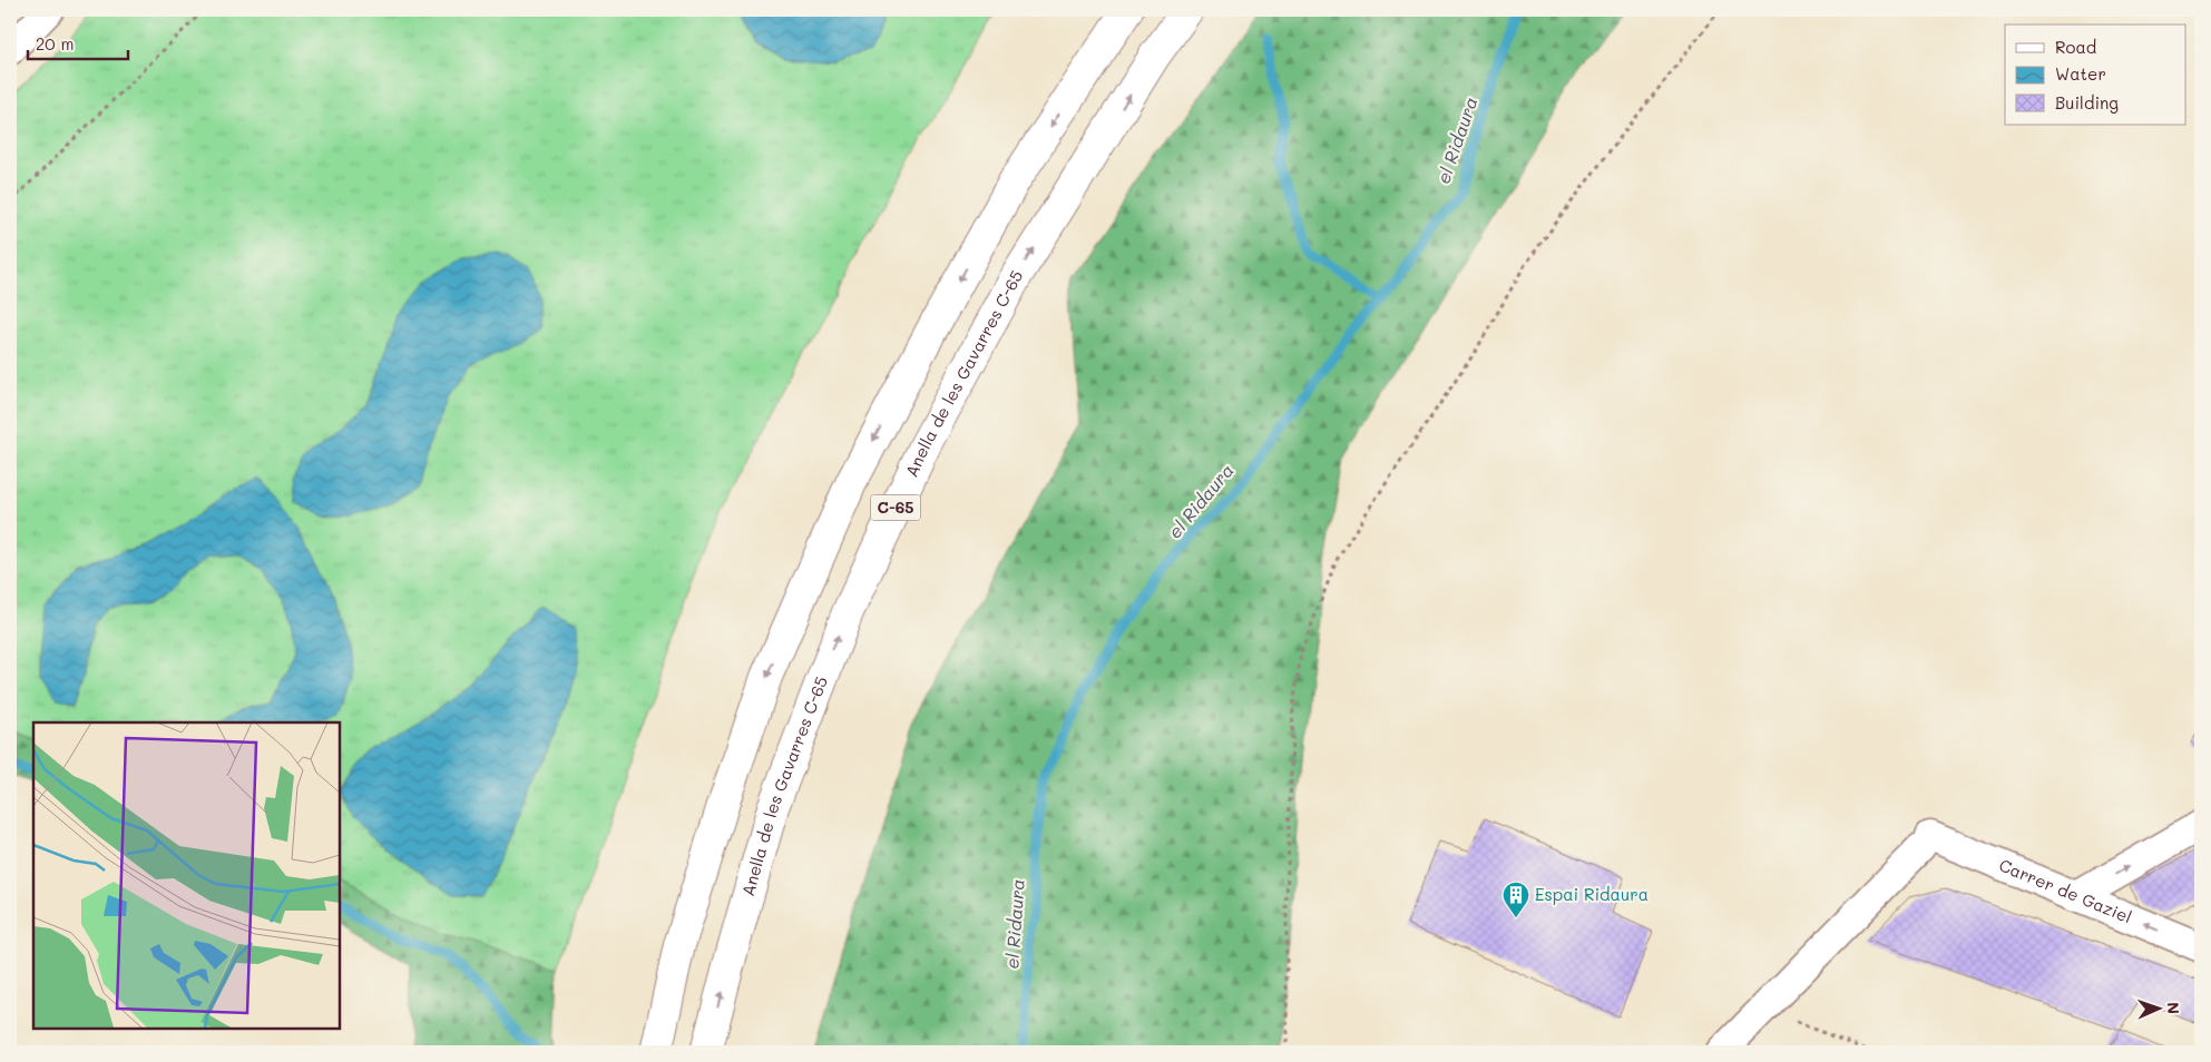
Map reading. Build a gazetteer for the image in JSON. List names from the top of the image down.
{
  "streets": {
    "highway": ["Anella de les Gavarres C-65", "C-65"],
    "street": ["Carrer de Gaziel"]
  },
  "water": ["el Ridaura"],
  "places": {
    "building": ["Espai Ridaura"]
  },
  "legend": ["Road", "Water", "Building"],
  "scale_bar": "20 m",
  "north": "right"
}
